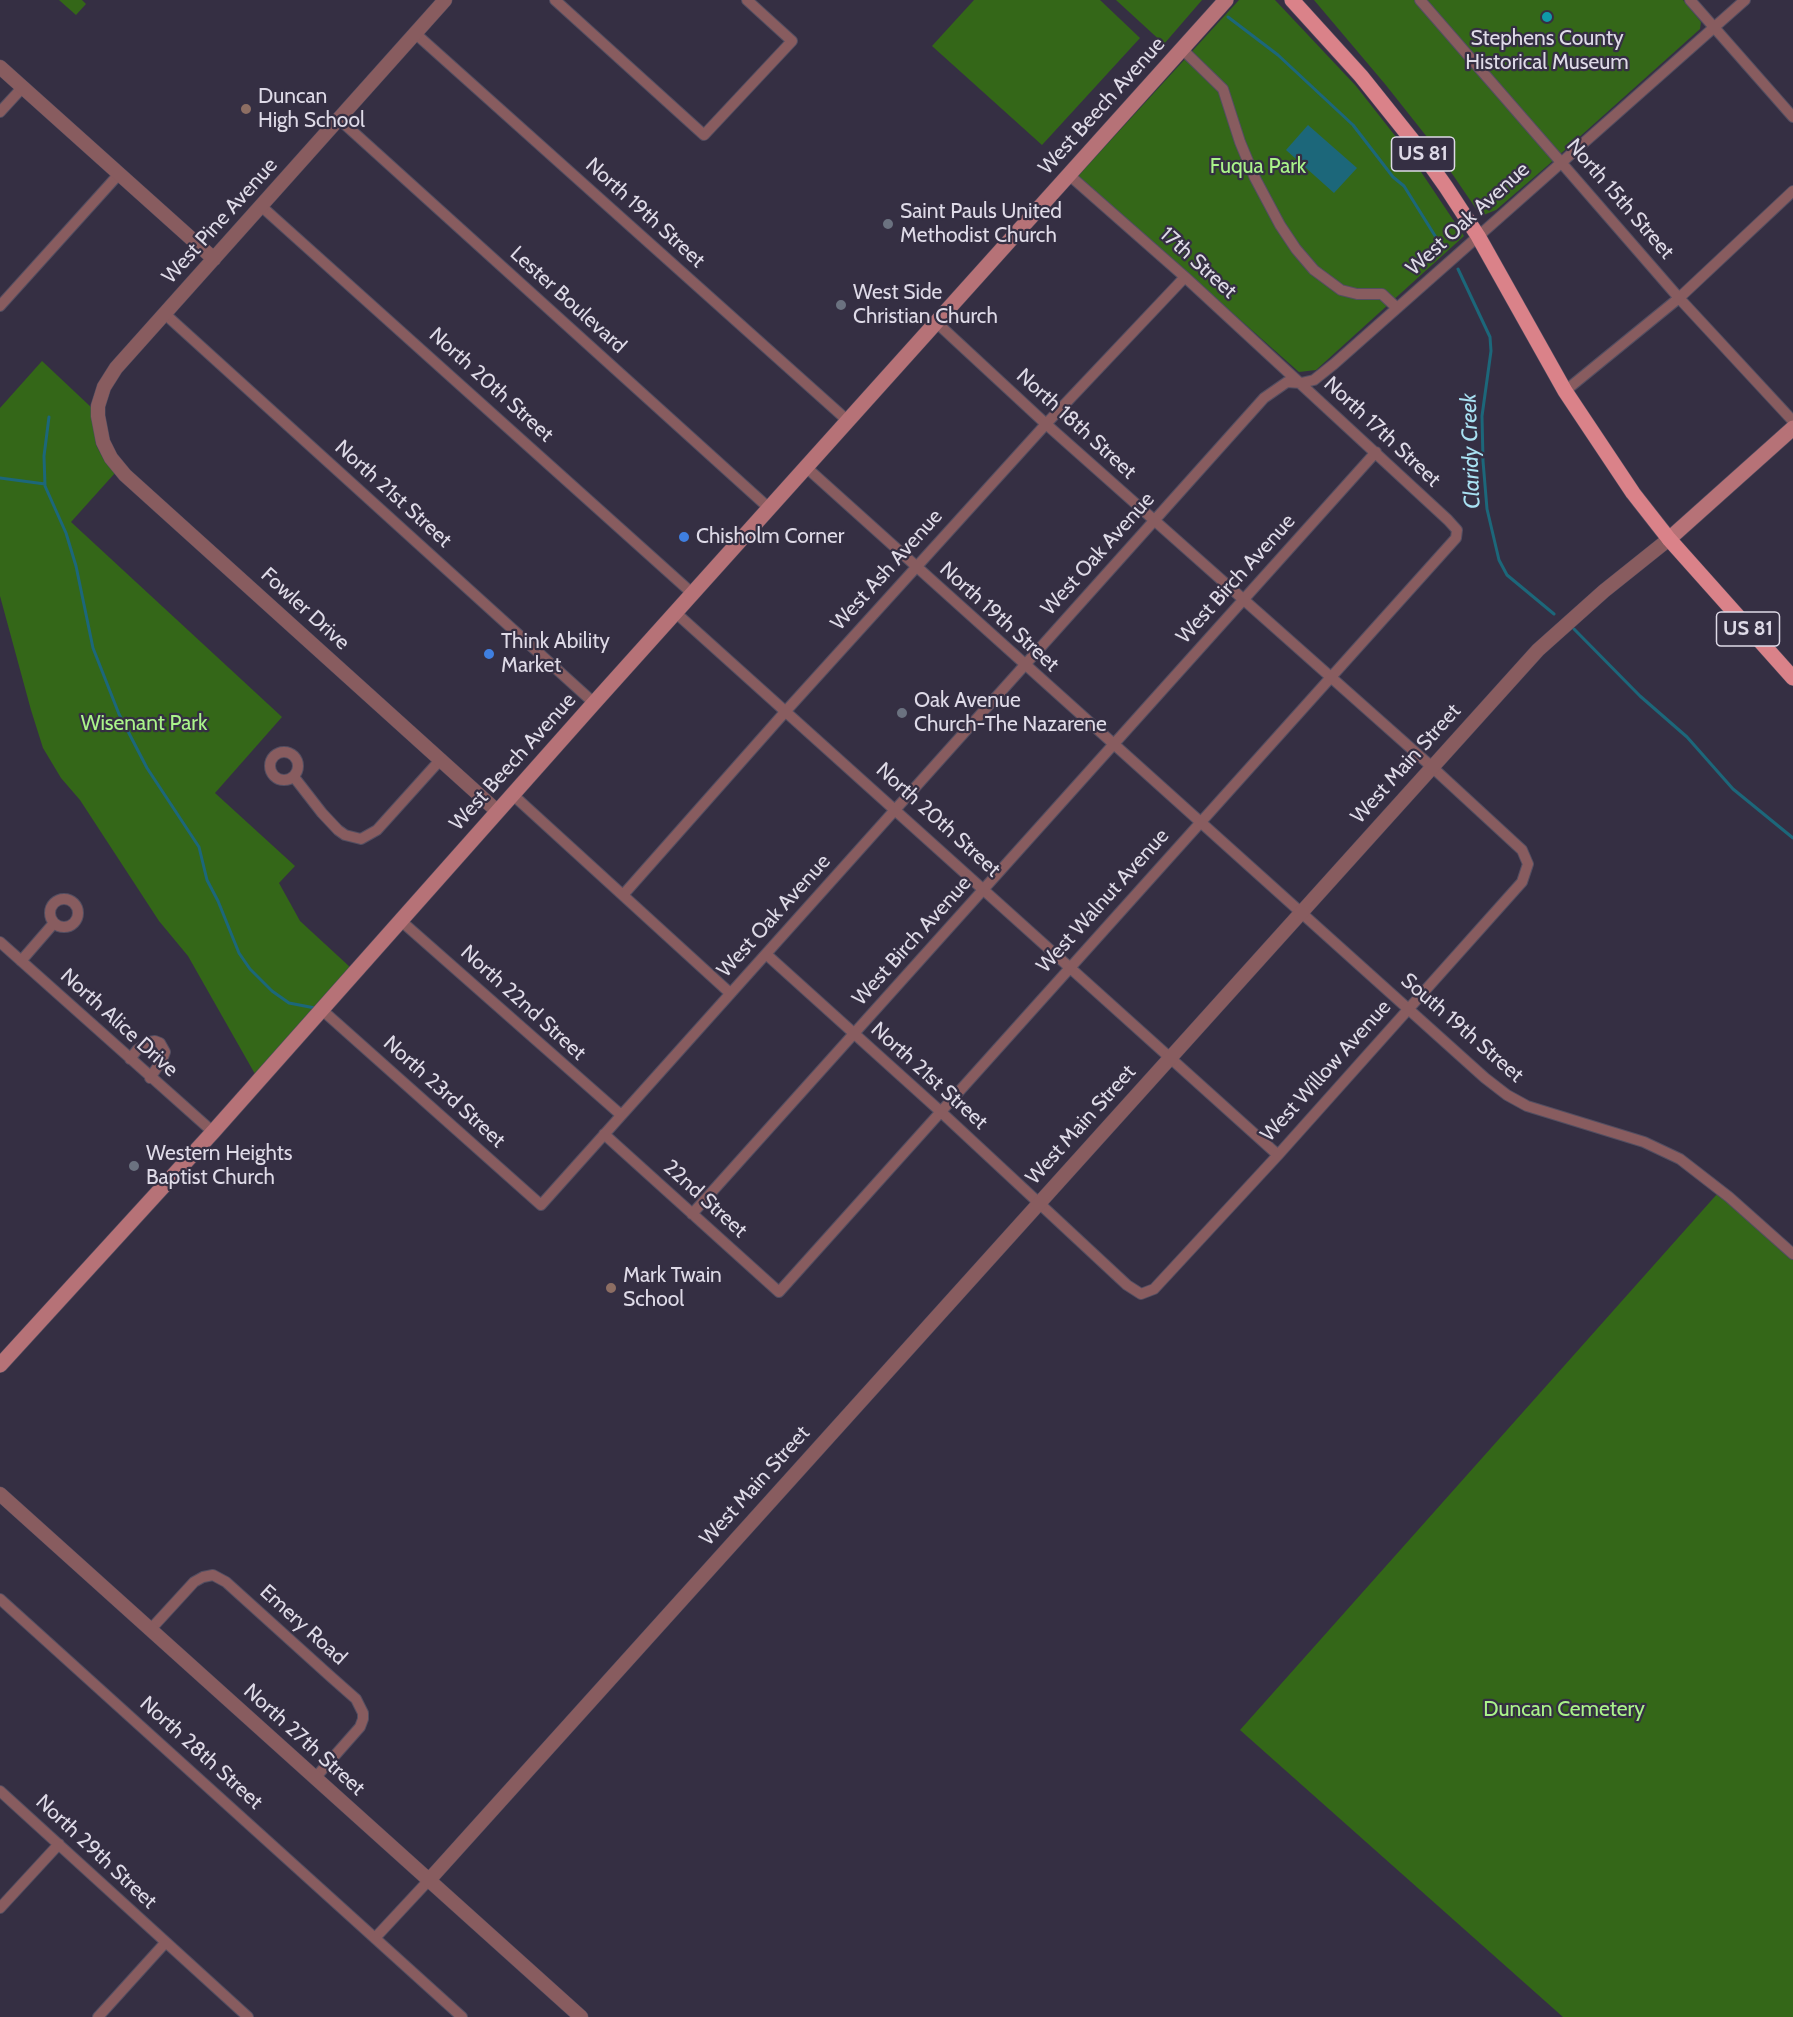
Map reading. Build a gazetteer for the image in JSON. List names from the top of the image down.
{
  "streets": {
    "main road": ["West Beech Avenue", "US 81", "West Main Street"],
    "street": [
      "North 15th Street",
      "North 19th Street",
      "West Oak Avenue",
      "West Pine Avenue",
      "17th Street",
      "Lester Boulevard",
      "North 20th Street",
      "North 18th Street",
      "North 17th Street",
      "North 21st Street",
      "West Ash Avenue",
      "West Birch Avenue",
      "Fowler Drive",
      "West Walnut Avenue",
      "North 22nd Street",
      "North Alice Drive",
      "South 19th Street",
      "West Willow Avenue",
      "North 23rd Street",
      "22nd Street",
      "Emery Road",
      "North 27th Street",
      "North 28th Street",
      "North 29th Street"
    ]
  },
  "crossings": [
    ["West Beech Avenue", "North 19th Street"],
    ["West Beech Avenue", "17th Street"],
    ["West Beech Avenue", "Lester Boulevard"],
    ["West Beech Avenue", "North 20th Street"],
    ["West Beech Avenue", "North 18th Street"],
    ["West Beech Avenue", "North 21st Street"],
    ["West Beech Avenue", "Fowler Drive"],
    ["West Beech Avenue", "North 22nd Street"],
    ["West Beech Avenue", "North Alice Drive"],
    ["West Beech Avenue", "North 23rd Street"],
    ["US 81", "West Oak Avenue"],
    ["US 81", "West Main Street"],
    ["North 15th Street", "West Oak Avenue"],
    ["North 19th Street", "West Oak Avenue"],
    ["North 19th Street", "West Pine Avenue"],
    ["North 19th Street", "West Ash Avenue"],
    ["North 19th Street", "West Birch Avenue"],
    ["North 19th Street", "West Main Street"],
    ["North 19th Street", "West Walnut Avenue"],
    ["North 19th Street", "South 19th Street"],
    ["West Oak Avenue", "17th Street"],
    ["West Oak Avenue", "North 20th Street"],
    ["West Oak Avenue", "North 18th Street"],
    ["West Oak Avenue", "North 17th Street"],
    ["West Oak Avenue", "North 21st Street"],
    ["West Oak Avenue", "North 22nd Street"],
    ["West Oak Avenue", "North 23rd Street"],
    ["West Oak Avenue", "22nd Street"],
    ["West Pine Avenue", "Lester Boulevard"],
    ["West Pine Avenue", "North 20th Street"],
    ["West Pine Avenue", "North 21st Street"],
    ["West Pine Avenue", "Fowler Drive"],
    ["17th Street", "North 17th Street"],
    ["17th Street", "West Ash Avenue"],
    ["North 20th Street", "West Ash Avenue"],
    ["North 20th Street", "West Birch Avenue"],
    ["North 20th Street", "West Main Street"],
    ["North 20th Street", "West Walnut Avenue"],
    ["North 20th Street", "West Willow Avenue"],
    ["North 18th Street", "West Ash Avenue"],
    ["North 18th Street", "West Birch Avenue"],
    ["North 18th Street", "West Main Street"],
    ["North 18th Street", "West Walnut Avenue"],
    ["North 18th Street", "West Willow Avenue"],
    ["North 17th Street", "West Birch Avenue"],
    ["North 17th Street", "West Walnut Avenue"],
    ["North 21st Street", "West Birch Avenue"],
    ["North 21st Street", "West Main Street"],
    ["North 21st Street", "West Walnut Avenue"],
    ["North 21st Street", "West Willow Avenue"],
    ["West Birch Avenue", "22nd Street"],
    ["West Main Street", "South 19th Street"],
    ["West Main Street", "North 27th Street"],
    ["West Walnut Avenue", "22nd Street"],
    ["South 19th Street", "West Willow Avenue"],
    ["Emery Road", "North 27th Street"]
  ],
  "water": ["Claridy Creek"],
  "parks": ["Fuqua Park", "Wisenant Park", "Duncan Cemetery"],
  "places": [
    "Stephens County Historical Museum",
    "Duncan High School",
    "Saint Pauls United Methodist Church",
    "West Side Christian Church",
    "Chisholm Corner",
    "Think Ability Market",
    "Oak Avenue Church-The Nazarene",
    "Western Heights Baptist Church",
    "Mark Twain School"
  ]
}
